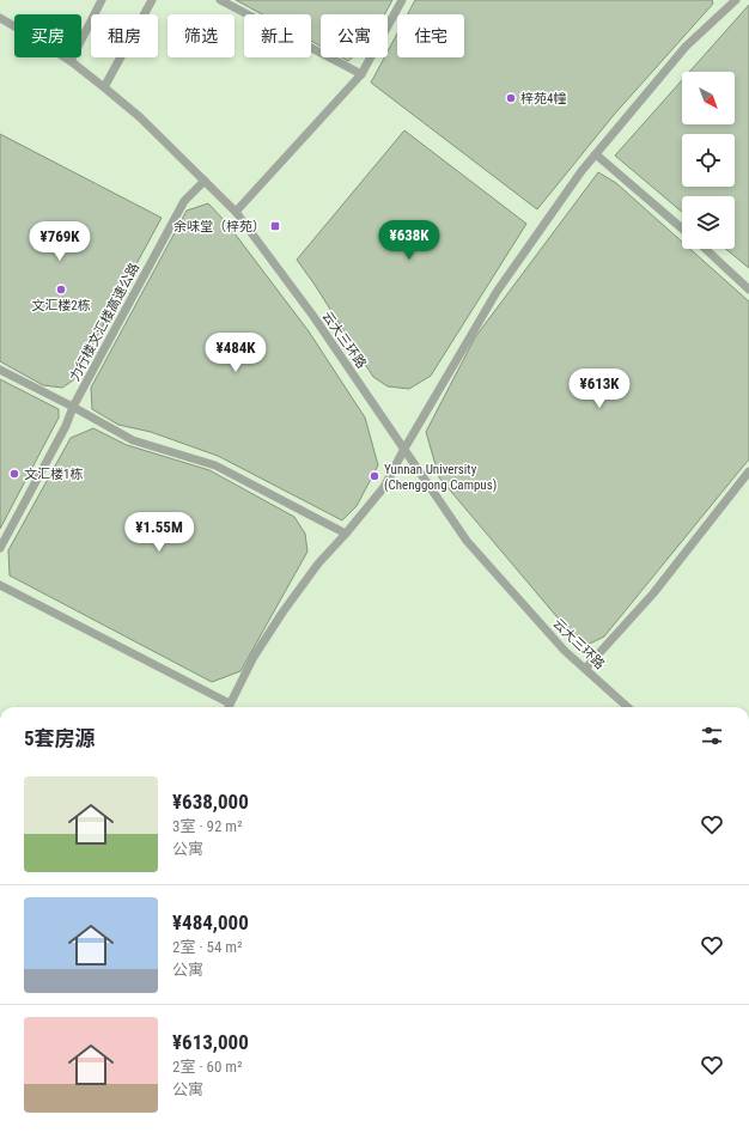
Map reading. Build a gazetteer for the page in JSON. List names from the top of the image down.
{
  "streets": {
    "lane": ["力行楼文汇楼高速公路", "云大三环路"]
  },
  "crossings": [
    ["力行楼文汇楼高速公路", "云大三环路"]
  ],
  "places": {
    "other": [
      "梓苑4幢",
      "文汇楼2栋",
      "文汇楼1栋",
      "Yunnan University (Chenggong Campus)"
    ],
    "transit": ["余味堂（梓苑）"]
  },
  "north": "bottom right",
  "page": {
    "chip": [
      "买房",
      "租房",
      "筛选",
      "新上",
      "公寓",
      "住宅"
    ],
    "price": [
      "¥638K",
      "¥769K",
      "¥484K",
      "¥613K",
      "¥1.55M"
    ],
    "heading": "5套房源",
    "list": [
      {
        "name": "¥638,000",
        "note": "3室 · 92 m² · 公寓"
      },
      {
        "name": "¥484,000",
        "note": "2室 · 54 m² · 公寓"
      },
      {
        "name": "¥613,000",
        "note": "2室 · 60 m² · 公寓"
      }
    ]
  }
}
